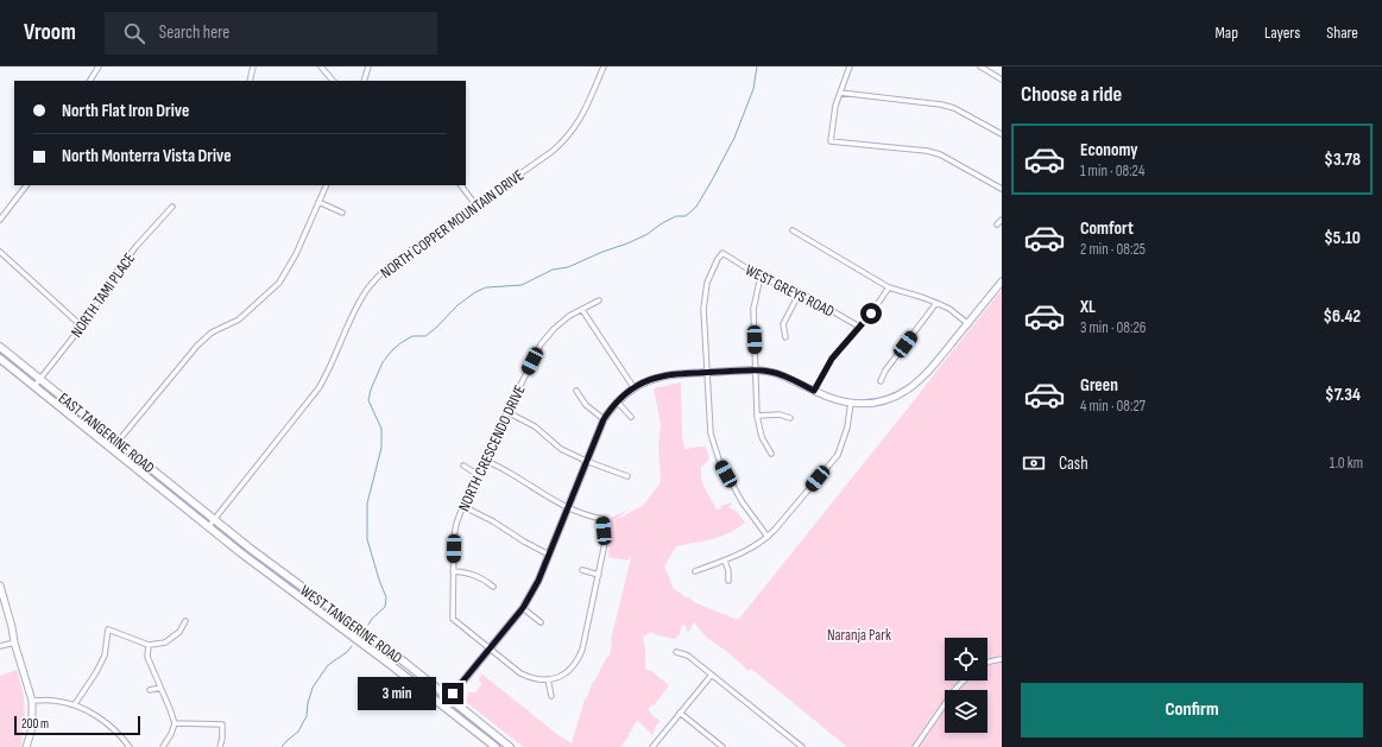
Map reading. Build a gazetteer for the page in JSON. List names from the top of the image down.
{
  "streets": {
    "main road": ["EAST TANGERINE ROAD", "WEST TANGERINE ROAD"],
    "street": [
      "NORTH COPPER MOUNTAIN DRIVE",
      "WEST GREYS ROAD",
      "NORTH TAMI PLACE",
      "NORTH CRESCENDO DRIVE"
    ]
  },
  "crossings": [
    ["NORTH COPPER MOUNTAIN DRIVE", "EAST TANGERINE ROAD"],
    ["NORTH COPPER MOUNTAIN DRIVE", "WEST TANGERINE ROAD"],
    ["NORTH TAMI PLACE", "EAST TANGERINE ROAD"],
    ["EAST TANGERINE ROAD", "WEST TANGERINE ROAD"]
  ],
  "parks": ["Naranja Park"],
  "scale_bar": "200 m",
  "page": {
    "header": "Vroom",
    "search": "Search here",
    "nav": ["Map", "Layers", "Share"],
    "heading": "Choose a ride",
    "banner": ["North Flat Iron Drive", "North Monterra Vista Drive"],
    "list": [
      {
        "name": "Economy",
        "note": "1 min · 08:24",
        "value": "$3.78"
      },
      {
        "name": "Comfort",
        "note": "2 min · 08:25",
        "value": "$5.10"
      },
      {
        "name": "XL",
        "note": "3 min · 08:26",
        "value": "$6.42"
      },
      {
        "name": "Green",
        "note": "4 min · 08:27",
        "value": "$7.34"
      }
    ],
    "pay": ["Cash", "1.0 km"],
    "buttons": "Confirm",
    "bubble": "3 min",
    "scale": "200 m"
  }
}
